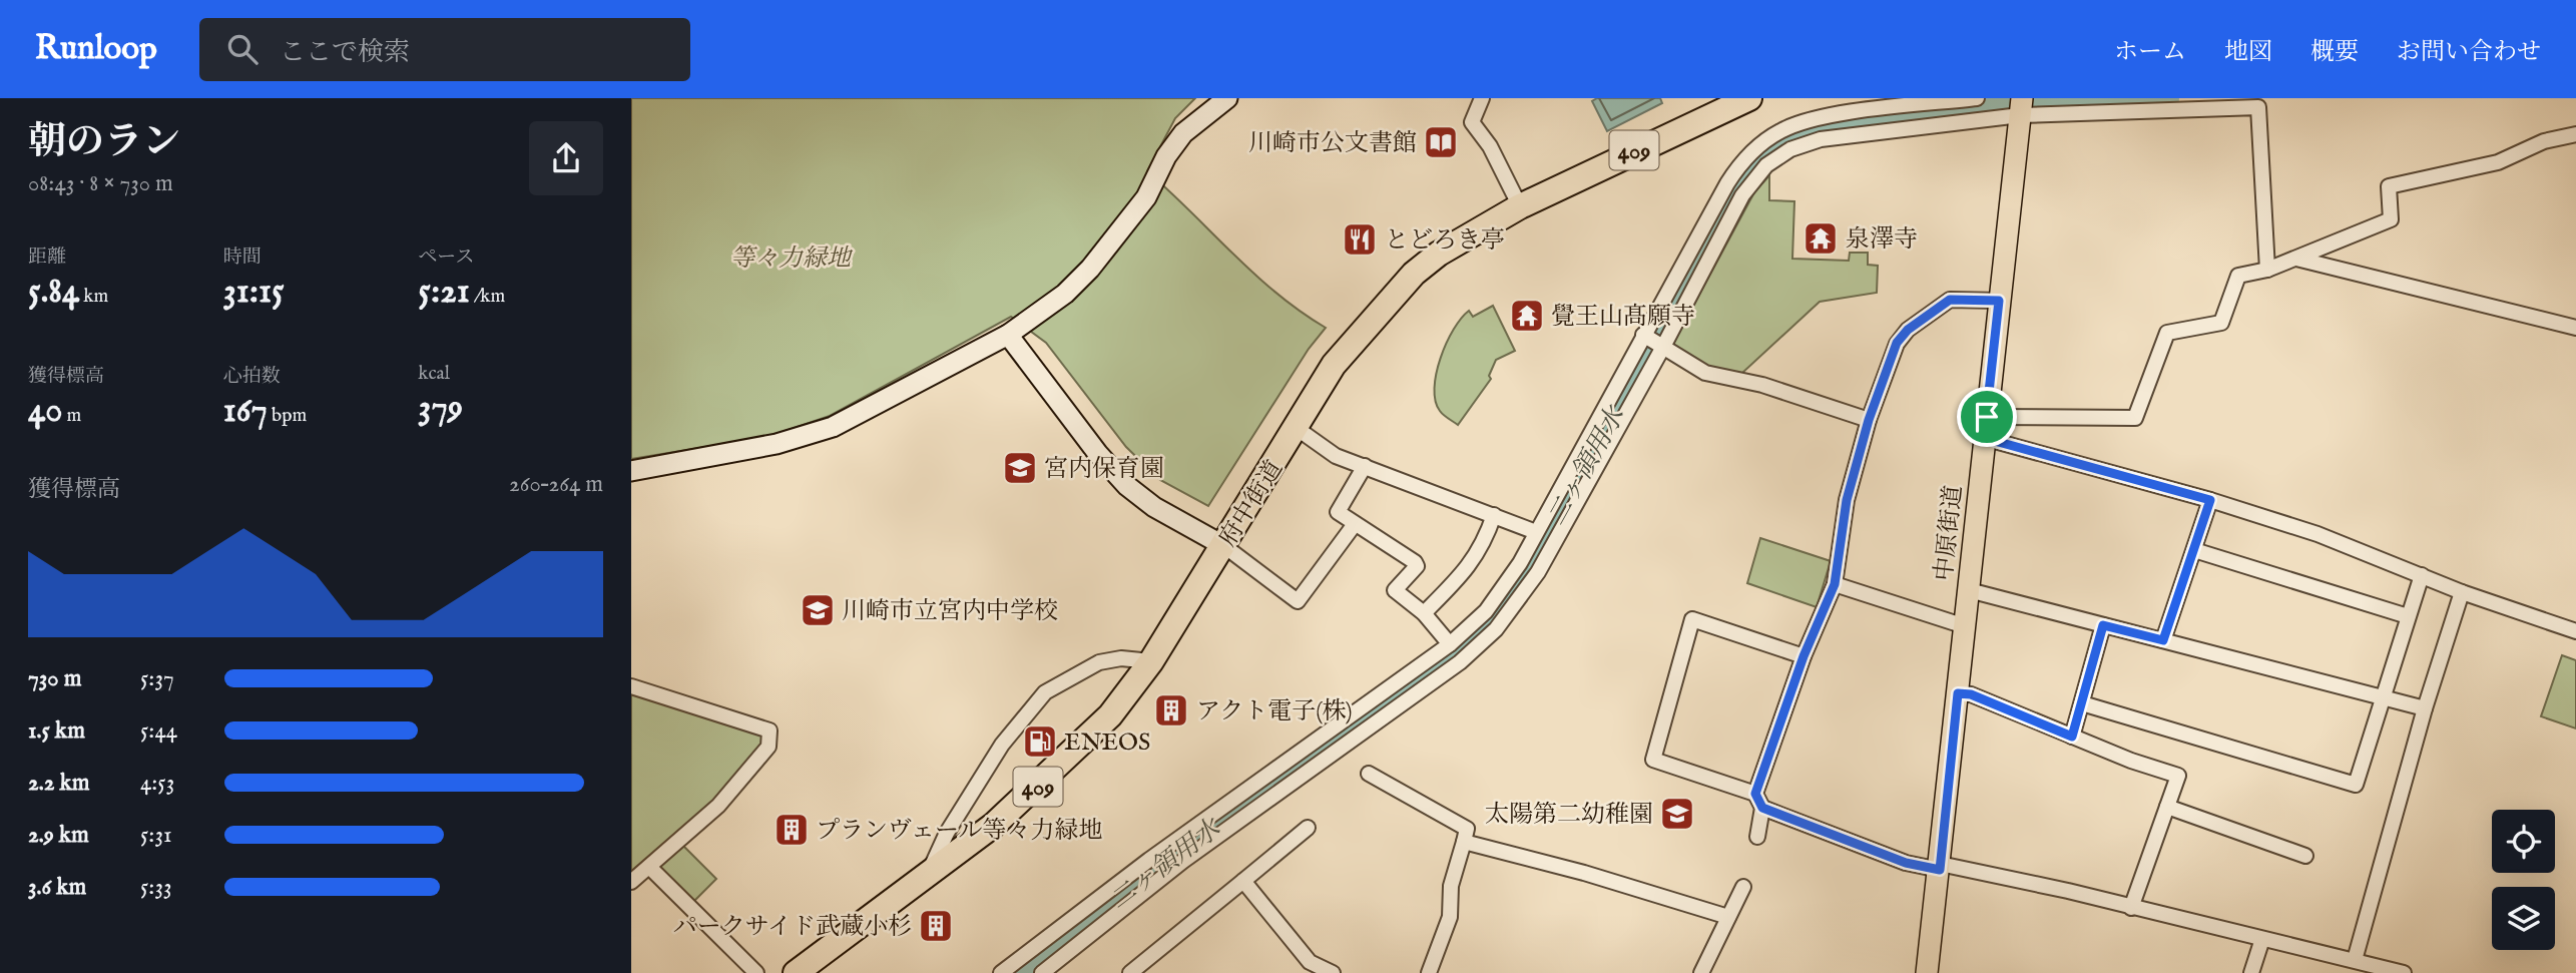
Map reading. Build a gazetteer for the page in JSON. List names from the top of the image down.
{
  "streets": {
    "highway": ["409", "府中街道"],
    "main road": ["中原街道"]
  },
  "water": ["二ヶ領用水"],
  "parks": ["等々力緑地"],
  "places": {
    "library": ["川崎市公文書館"],
    "temple": ["泉澤寺", "覺王山髙願寺"],
    "restaurant": ["とどろき亭"],
    "school or university": ["宮内保育園", "川崎市立宮内中学校", "太陽第二幼稚園"],
    "building": ["アクト電子(株)", "プランヴェール等々力緑地", "パークサイド武蔵小杉"],
    "fuel station": ["ENEOS"]
  },
  "page": {
    "header": "Runloop",
    "search": "ここで検索",
    "nav": [
      "ホーム",
      "地図",
      "概要",
      "お問い合わせ"
    ],
    "heading": ["朝のラン", "08:43 · 8 × 730 m"],
    "stats": [
      ["距離", "5.84 km"],
      ["時間", "31:15"],
      ["ペース", "5:21 /km"],
      ["獲得標高", "40 m"],
      ["心拍数", "167 bpm"],
      ["kcal", "379"]
    ],
    "chart": ["獲得標高", "260–264 m"],
    "list": [
      {
        "name": "730 m",
        "note": "5:37"
      },
      {
        "name": "1.5 km",
        "note": "5:44"
      },
      {
        "name": "2.2 km",
        "note": "4:53"
      },
      {
        "name": "2.9 km",
        "note": "5:31"
      },
      {
        "name": "3.6 km",
        "note": "5:33"
      }
    ]
  }
}
